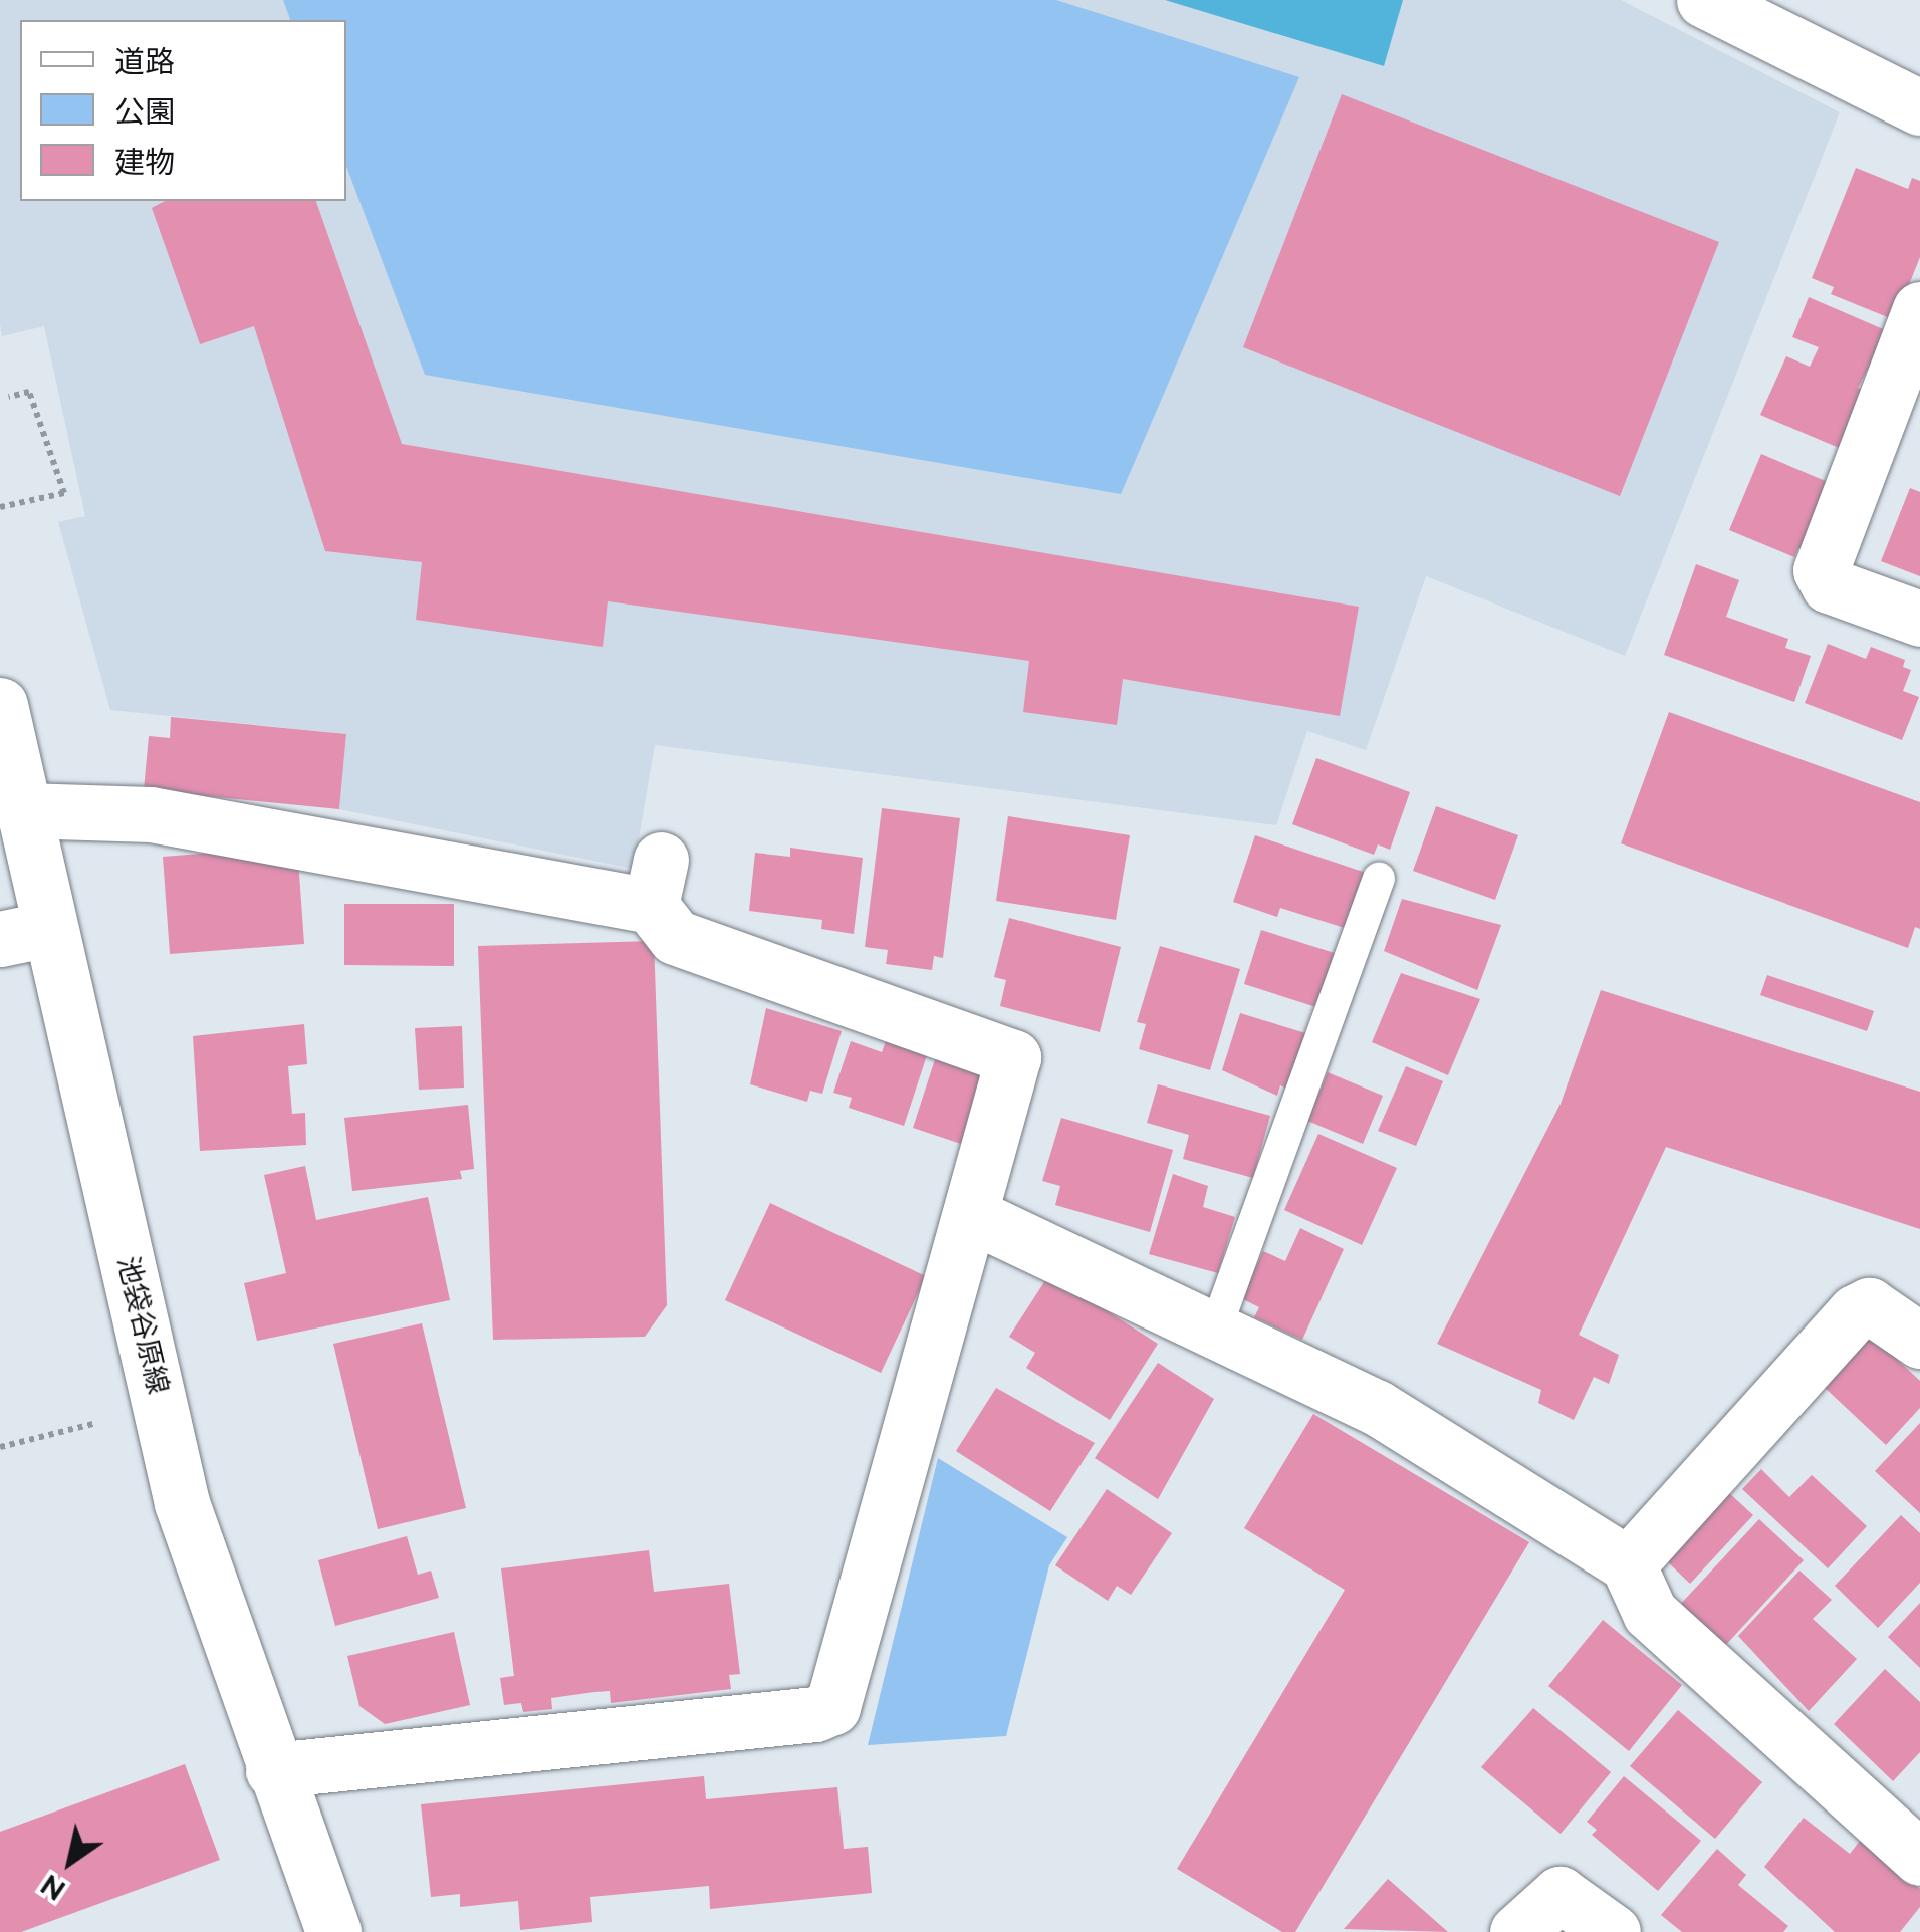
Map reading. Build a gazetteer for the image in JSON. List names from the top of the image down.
{
  "streets": {
    "street": ["池袋谷原線"]
  },
  "legend": ["道路", "公園", "建物"],
  "north": "bottom left"
}
